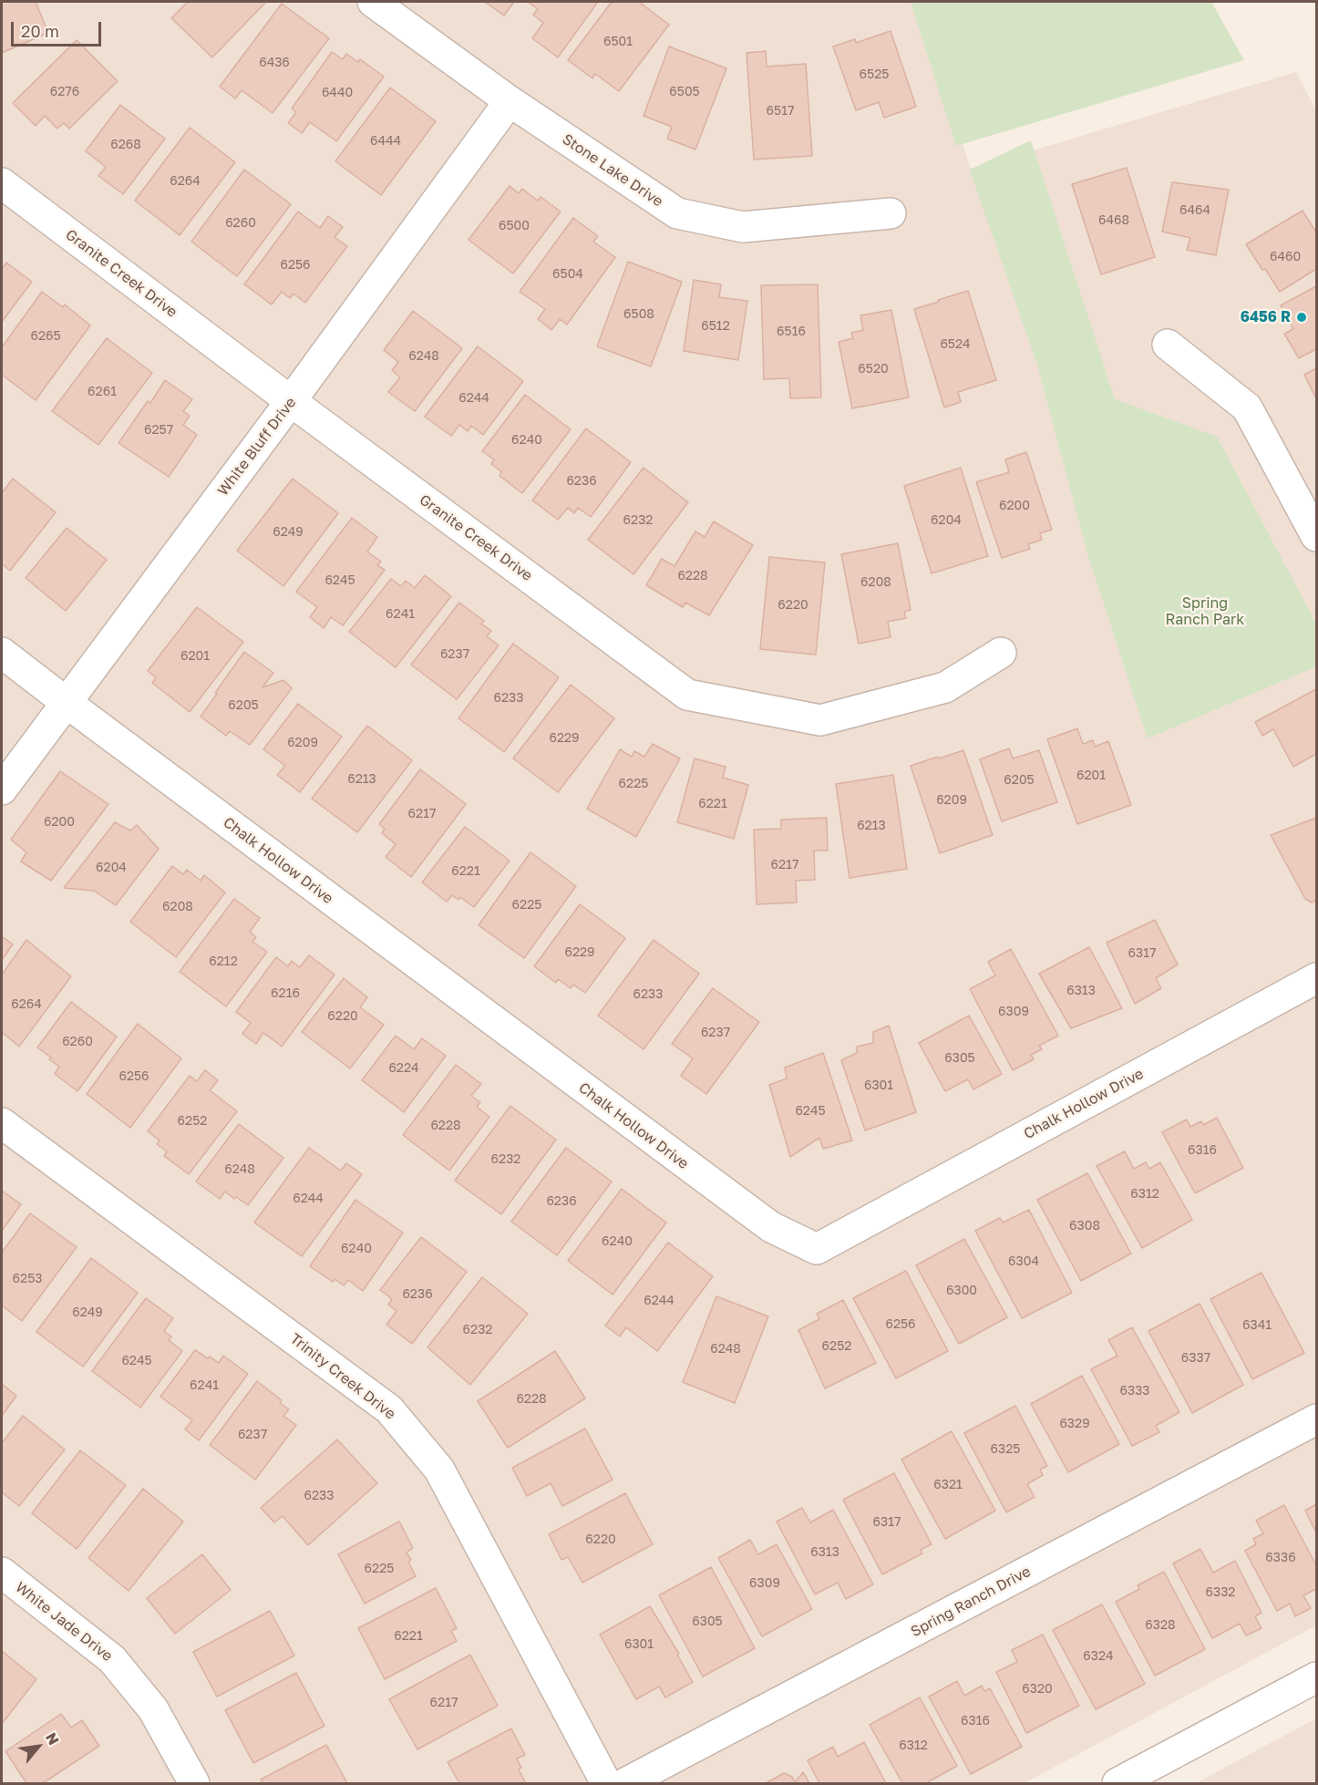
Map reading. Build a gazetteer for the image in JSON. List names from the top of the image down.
{
  "streets": {
    "street": [
      "Stone Lake Drive",
      "Granite Creek Drive",
      "White Bluff Drive",
      "Chalk Hollow Drive",
      "Trinity Creek Drive",
      "Spring Ranch Drive",
      "White Jade Drive"
    ]
  },
  "crossings": [
    ["Stone Lake Drive", "White Bluff Drive"],
    ["Granite Creek Drive", "White Bluff Drive"],
    ["White Bluff Drive", "Chalk Hollow Drive"]
  ],
  "parks": ["Spring Ranch Park"],
  "places": ["6456 R"],
  "house_numbers": [
    "6501",
    "6436",
    "6525",
    "6276",
    "6505",
    "6440",
    "6517",
    "6444",
    "6268",
    "6264",
    "6464",
    "6468",
    "6260",
    "6500",
    "6460",
    "6256",
    "6504",
    "6508",
    "6512",
    "6516",
    "6265",
    "6524",
    "6248",
    "6520",
    "6261",
    "6244",
    "6257",
    "6240",
    "6236",
    "6200",
    "6232",
    "6204",
    "6249",
    "6228",
    "6245",
    "6208",
    "6220",
    "6241",
    "6237",
    "6201",
    "6233",
    "6205",
    "6229",
    "6209",
    "6201",
    "6213",
    "6205",
    "6225",
    "6209",
    "6221",
    "6217",
    "6200",
    "6213",
    "6217",
    "6204",
    "6221",
    "6225",
    "6208",
    "6229",
    "6317",
    "6212",
    "6313",
    "6216",
    "6233",
    "6264",
    "6309",
    "6220",
    "6237",
    "6260",
    "6305",
    "6224",
    "6256",
    "6301",
    "6245",
    "6252",
    "6228",
    "6316",
    "6232",
    "6248",
    "6312",
    "6244",
    "6236",
    "6308",
    "6240",
    "6240",
    "6304",
    "6253",
    "6300",
    "6236",
    "6244",
    "6249",
    "6256",
    "6341",
    "6232",
    "6252",
    "6248",
    "6337",
    "6245",
    "6241",
    "6333",
    "6228",
    "6329",
    "6237",
    "6325",
    "6321",
    "6233",
    "6317",
    "6220",
    "6313",
    "6336",
    "6225",
    "6309",
    "6332",
    "6305",
    "6328",
    "6221",
    "6301",
    "6324",
    "6320",
    "6217",
    "6316",
    "6312"
  ],
  "scale_bar": "20 m",
  "north": "top right"
}
